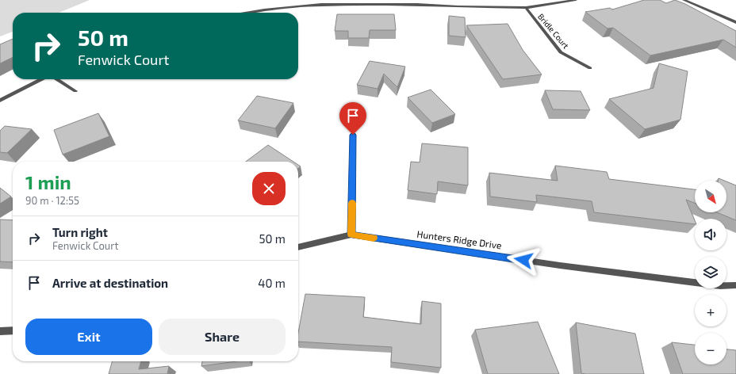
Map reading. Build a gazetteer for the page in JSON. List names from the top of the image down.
{
  "streets": {
    "street": ["Bridle Court", "Hunters Ridge Drive"]
  },
  "north": "bottom right",
  "page": {
    "turn": ["50 m", "Fenwick Court"],
    "heading": ["1 min", "90 m · 12:55"],
    "map_buttons": ["+", "−"],
    "list": [
      {
        "name": "Turn right",
        "note": "Fenwick Court",
        "value": "50 m"
      },
      {
        "name": "Arrive at destination",
        "value": "40 m"
      }
    ],
    "buttons": ["Exit", "Share"]
  }
}
